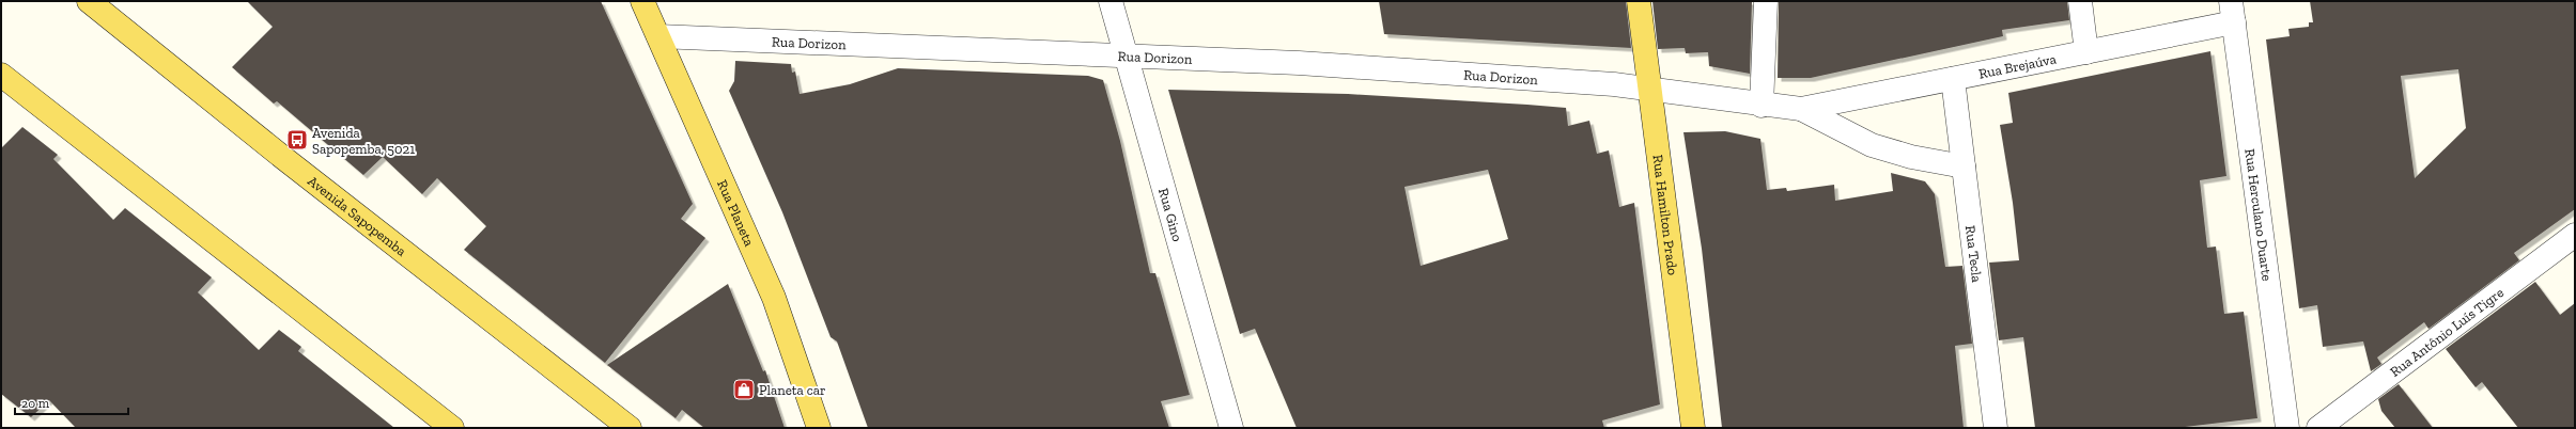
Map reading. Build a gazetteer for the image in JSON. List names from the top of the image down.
{
  "streets": {
    "main road": ["Rua Planeta", "Rua Hamilton Prado", "Avenida Sapopemba"],
    "street": [
      "Rua Dorizon",
      "Rua Brejaúva",
      "Rua Gino",
      "Rua Herculano Duarte",
      "Rua Tecla",
      "Rua Antônio Luís Tigre"
    ]
  },
  "crossings": [
    ["Rua Dorizon", "Rua Brejaúva"],
    ["Rua Dorizon", "Rua Planeta"],
    ["Rua Dorizon", "Rua Gino"],
    ["Rua Dorizon", "Rua Hamilton Prado"],
    ["Rua Brejaúva", "Rua Hamilton Prado"],
    ["Rua Brejaúva", "Rua Herculano Duarte"],
    ["Rua Brejaúva", "Rua Tecla"]
  ],
  "places": {
    "bus stop": ["Avenida Sapopemba, 5021"],
    "shop": ["Planeta car"]
  },
  "scale_bar": "20 m"
}
